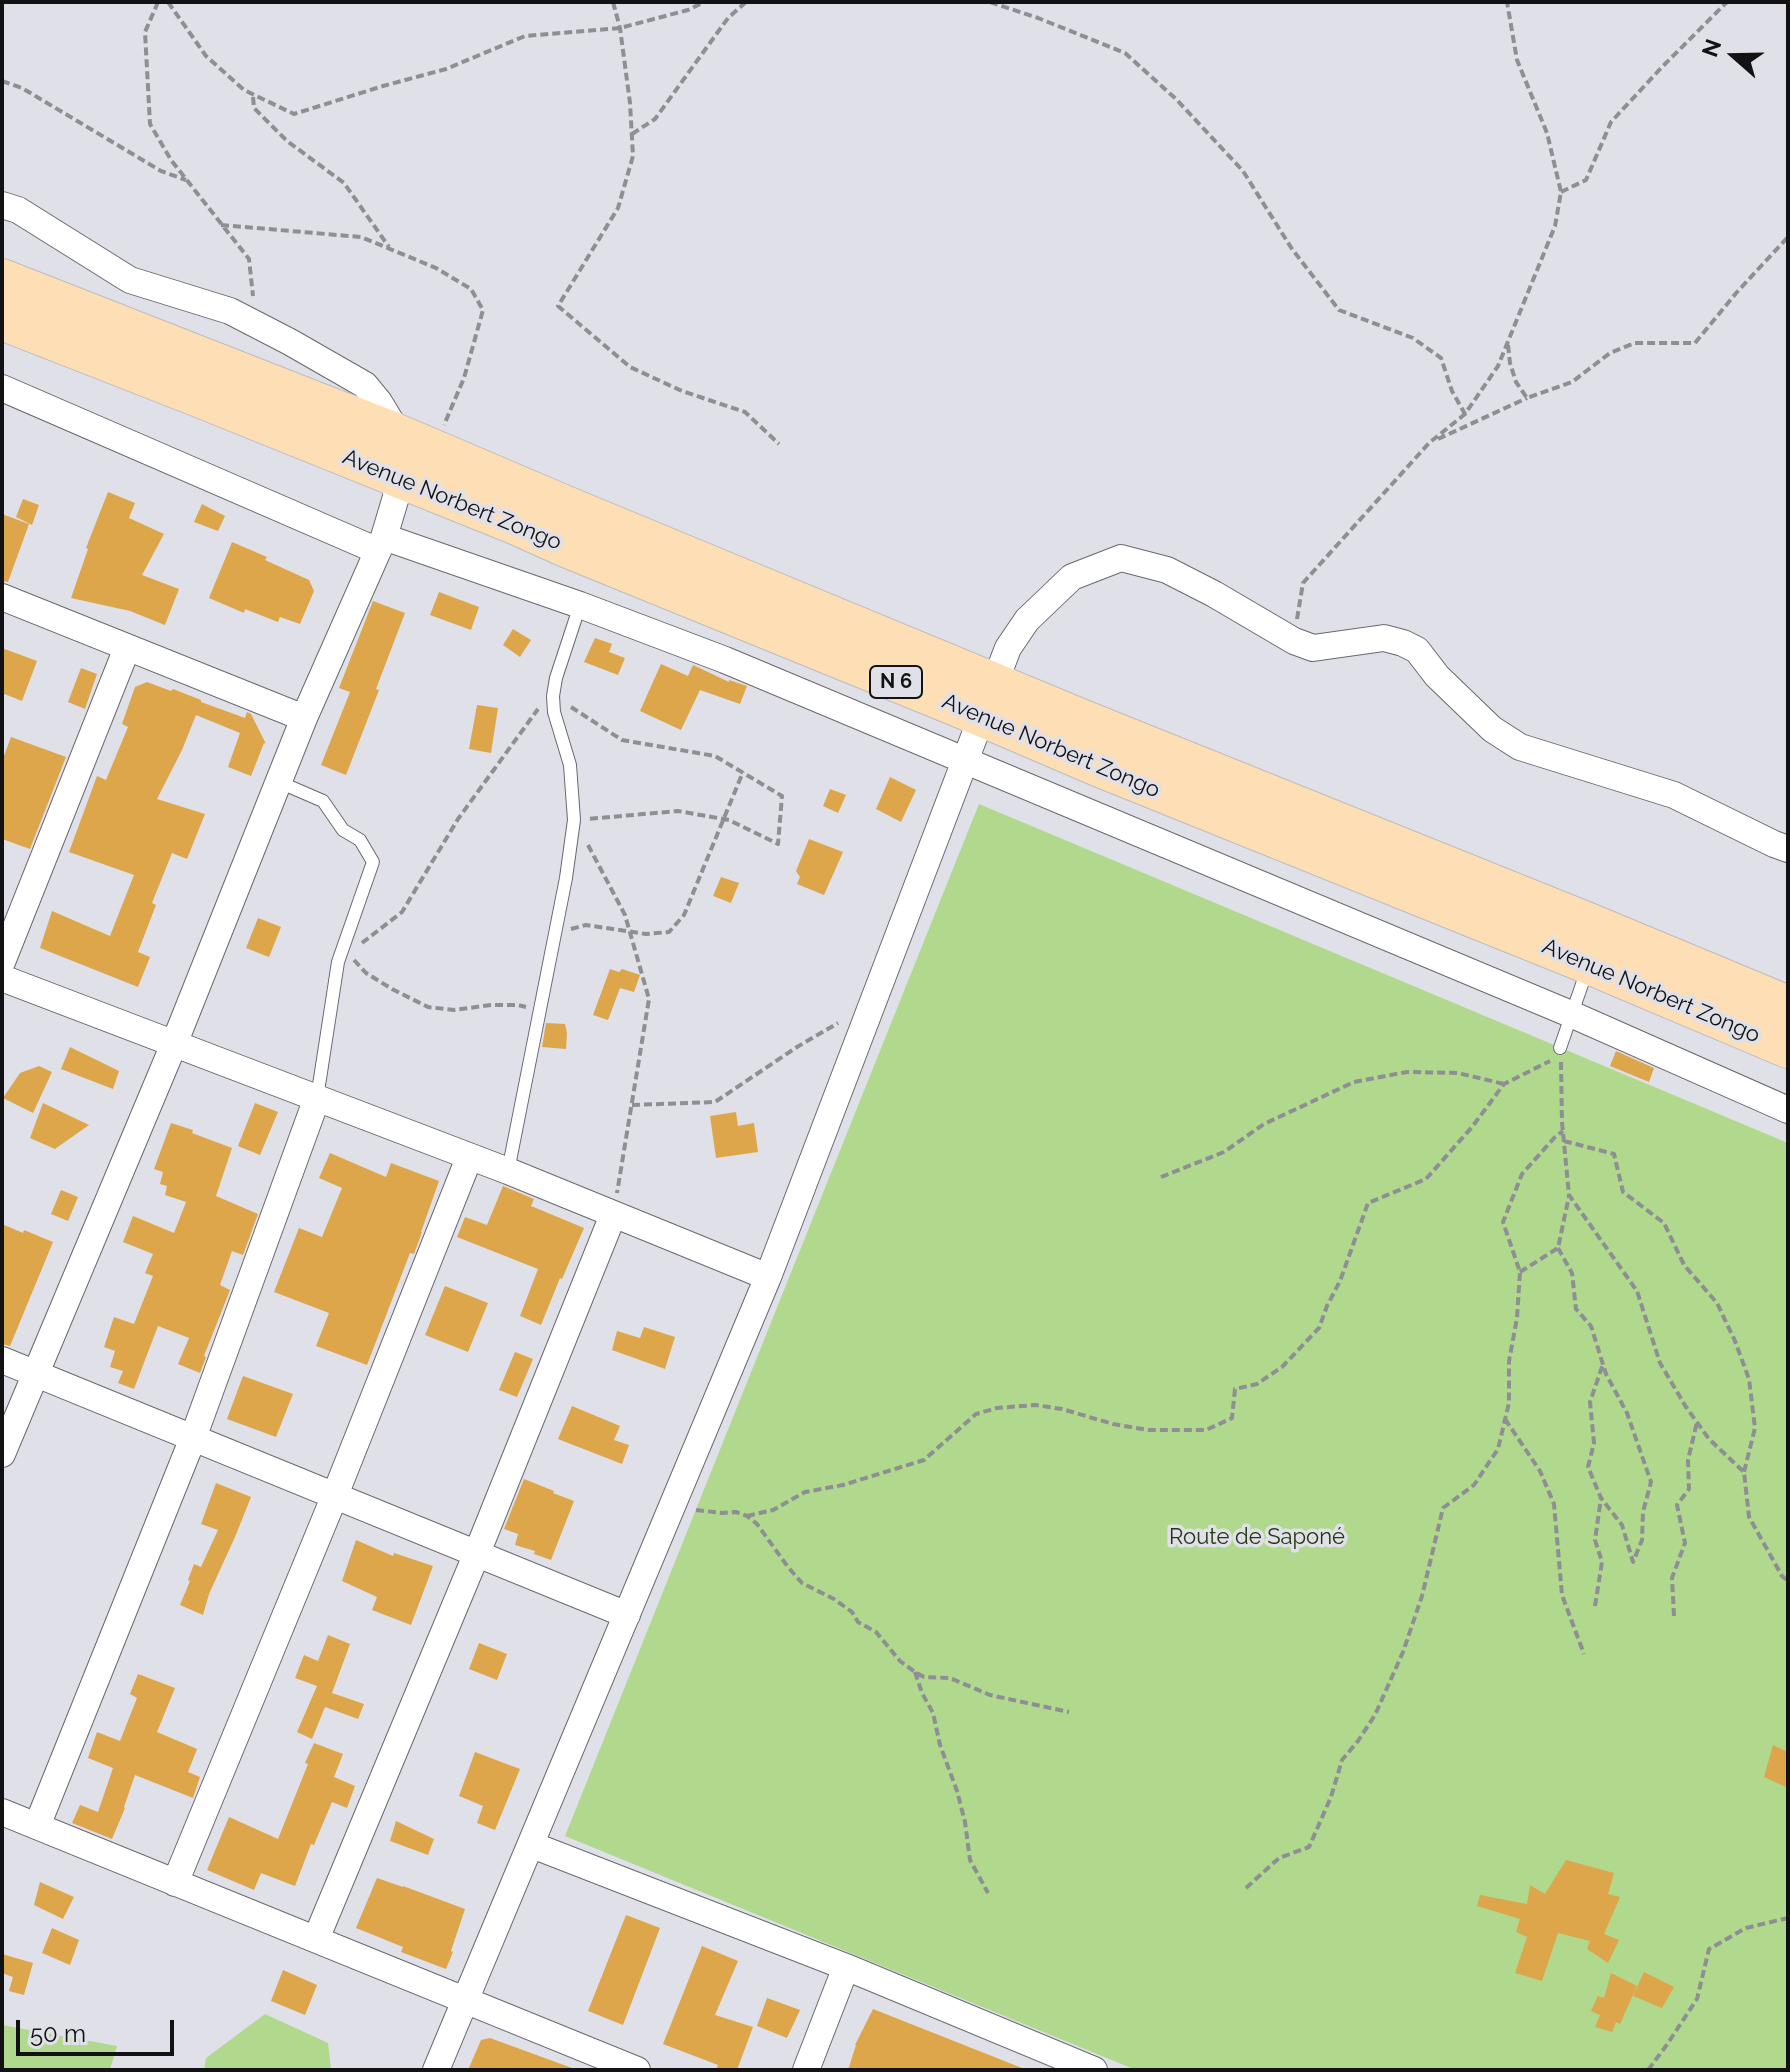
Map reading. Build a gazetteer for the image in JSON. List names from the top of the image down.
{
  "streets": {
    "main road": ["Avenue Norbert Zongo", "N 6"]
  },
  "parks": ["Route de Saponé"],
  "scale_bar": "50 m",
  "north": "left"
}
